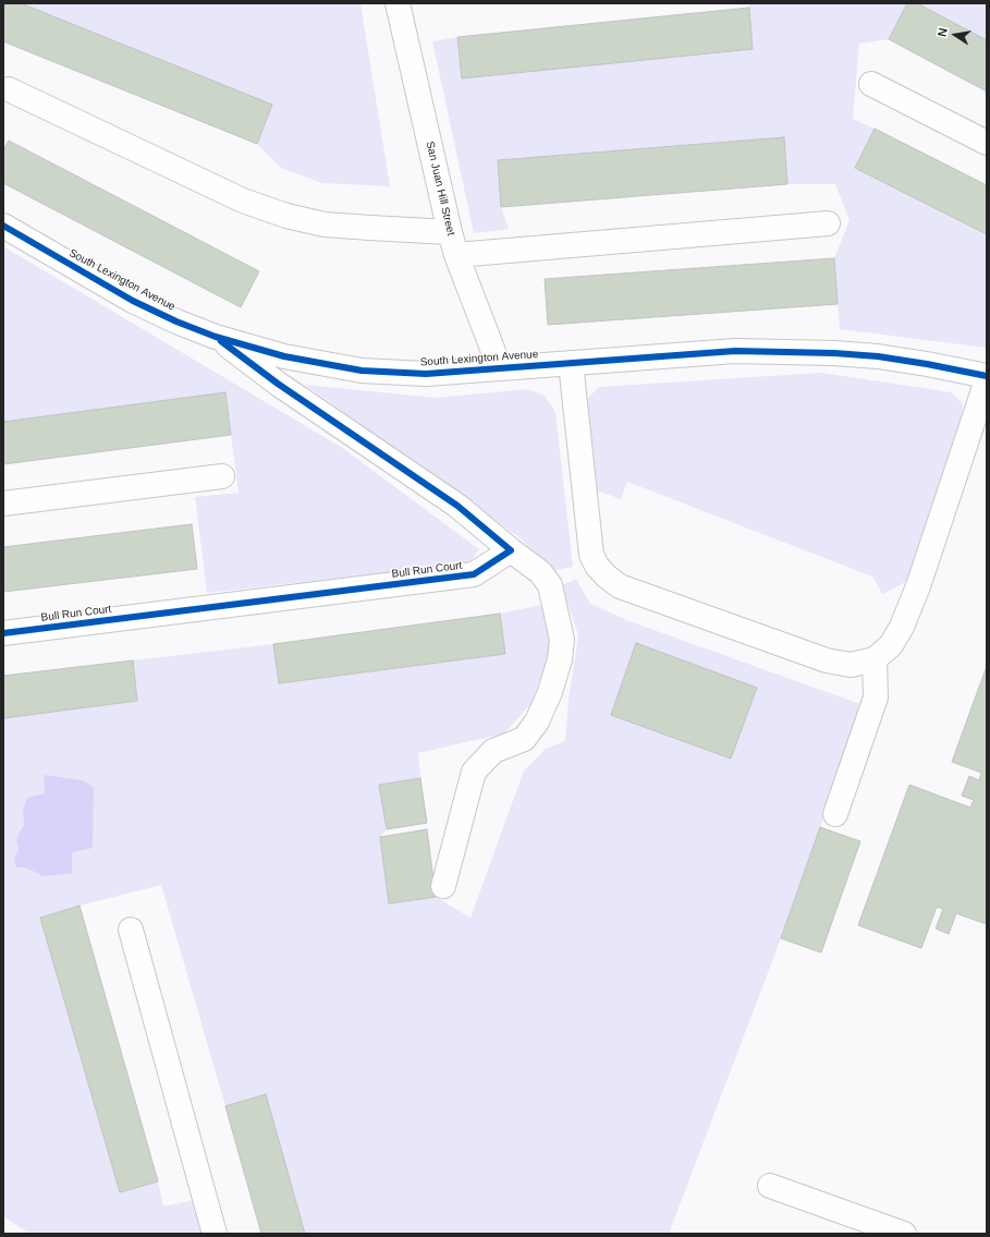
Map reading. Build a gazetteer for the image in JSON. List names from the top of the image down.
{
  "streets": {
    "street": ["San Juan Hill Street", "South Lexington Avenue", "Bull Run Court"]
  },
  "crossings": [
    ["San Juan Hill Street", "South Lexington Avenue"]
  ],
  "north": "left"
}
